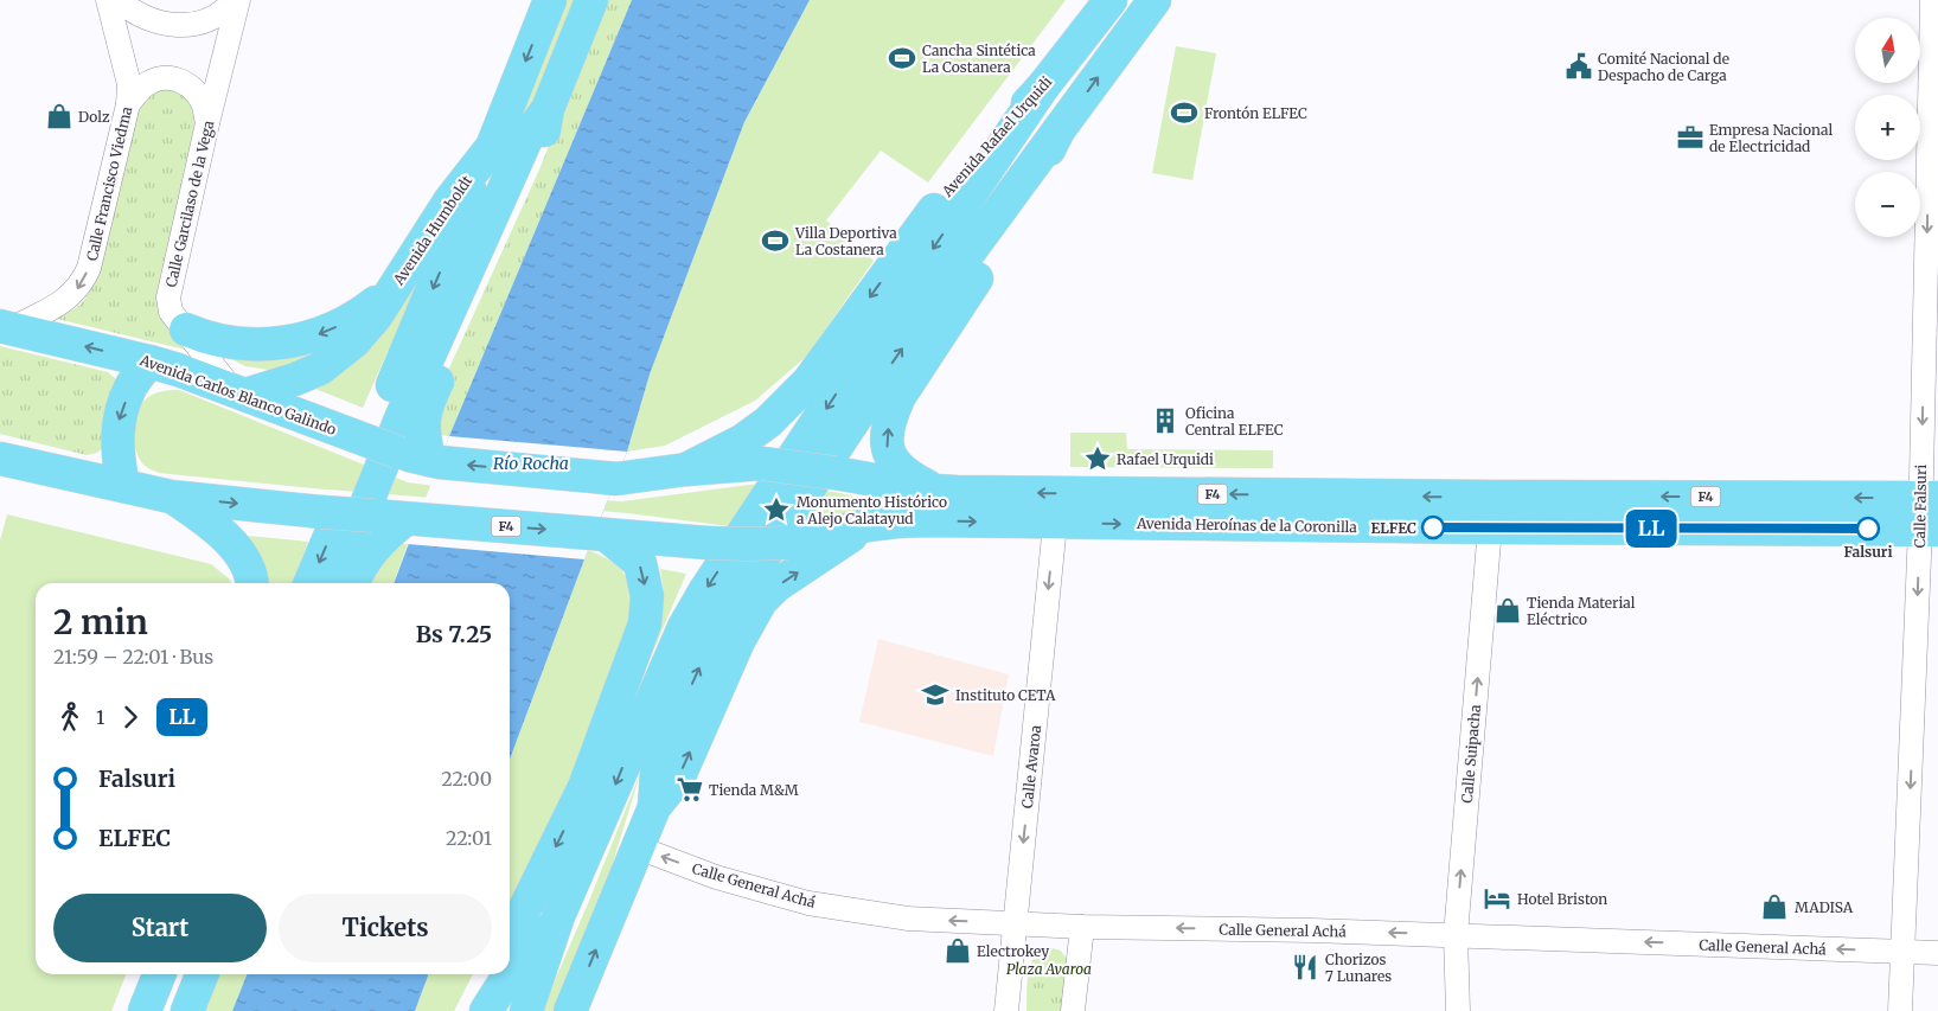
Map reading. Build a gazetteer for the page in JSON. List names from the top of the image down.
{
  "streets": {
    "main road": [
      "Avenida Rafael Urquidi",
      "Avenida Humboldt",
      "Avenida Carlos Blanco Galindo",
      "F4",
      "Avenida Heroínas de la Coronilla"
    ],
    "street": [
      "Calle Francisco Viedma",
      "Calle Garcilaso de la Vega",
      "Calle Falsuri",
      "Calle Suipacha",
      "Calle Avaroa",
      "Calle General Achá"
    ]
  },
  "crossings": [
    ["Avenida Rafael Urquidi", "Avenida Heroínas de la Coronilla"],
    ["Calle Francisco Viedma", "Avenida Carlos Blanco Galindo"],
    ["Calle Garcilaso de la Vega", "Avenida Humboldt"],
    ["Calle Garcilaso de la Vega", "Avenida Carlos Blanco Galindo"],
    ["Avenida Humboldt", "Avenida Carlos Blanco Galindo"],
    ["Avenida Carlos Blanco Galindo", "Avenida Heroínas de la Coronilla"],
    ["F4", "Avenida Heroínas de la Coronilla"],
    ["Calle Falsuri", "Avenida Heroínas de la Coronilla"],
    ["Calle Falsuri", "Calle General Achá"],
    ["Avenida Heroínas de la Coronilla", "Calle Suipacha"],
    ["Avenida Heroínas de la Coronilla", "Calle Avaroa"],
    ["Calle Suipacha", "Calle General Achá"],
    ["Calle Avaroa", "Calle General Achá"]
  ],
  "one_way": [
    "Calle Francisco Viedma",
    "Calle Falsuri",
    "Calle Suipacha",
    "Calle Avaroa",
    "Calle General Achá"
  ],
  "water": ["Río Rocha"],
  "parks": ["Plaza Avaroa"],
  "places": {
    "sports": ["Cancha Sintética La Costanera", "Frontón ELFEC", "Villa Deportiva La Costanera"],
    "public building": ["Comité Nacional de Despacho de Carga"],
    "shop": [
      "Dolz",
      "Tienda Material Eléctrico",
      "MADISA",
      "Electrokey"
    ],
    "office": ["Empresa Nacional de Electricidad"],
    "building": ["Oficina Central ELFEC"],
    "place": ["Rafael Urquidi", "Monumento Histórico a Alejo Calatayud"],
    "other": ["ELFEC", "Falsuri"],
    "school or university": ["Instituto CETA"],
    "supermarket": ["Tienda M&M"],
    "hotel": ["Hotel Briston"],
    "restaurant": ["Chorizos 7 Lunares"]
  },
  "lines": ["bus line LL"],
  "north": "top",
  "page": {
    "on_map": "LL",
    "map_buttons": ["+", "−"],
    "heading": ["2 min", "21:59 – 22:01 · Bus", "Bs 7.25"],
    "legs": ["1", "LL"],
    "list": [
      {
        "name": "Falsuri",
        "value": "22:00"
      },
      {
        "name": "ELFEC",
        "value": "22:01"
      }
    ],
    "buttons": ["Start", "Tickets"]
  }
}
